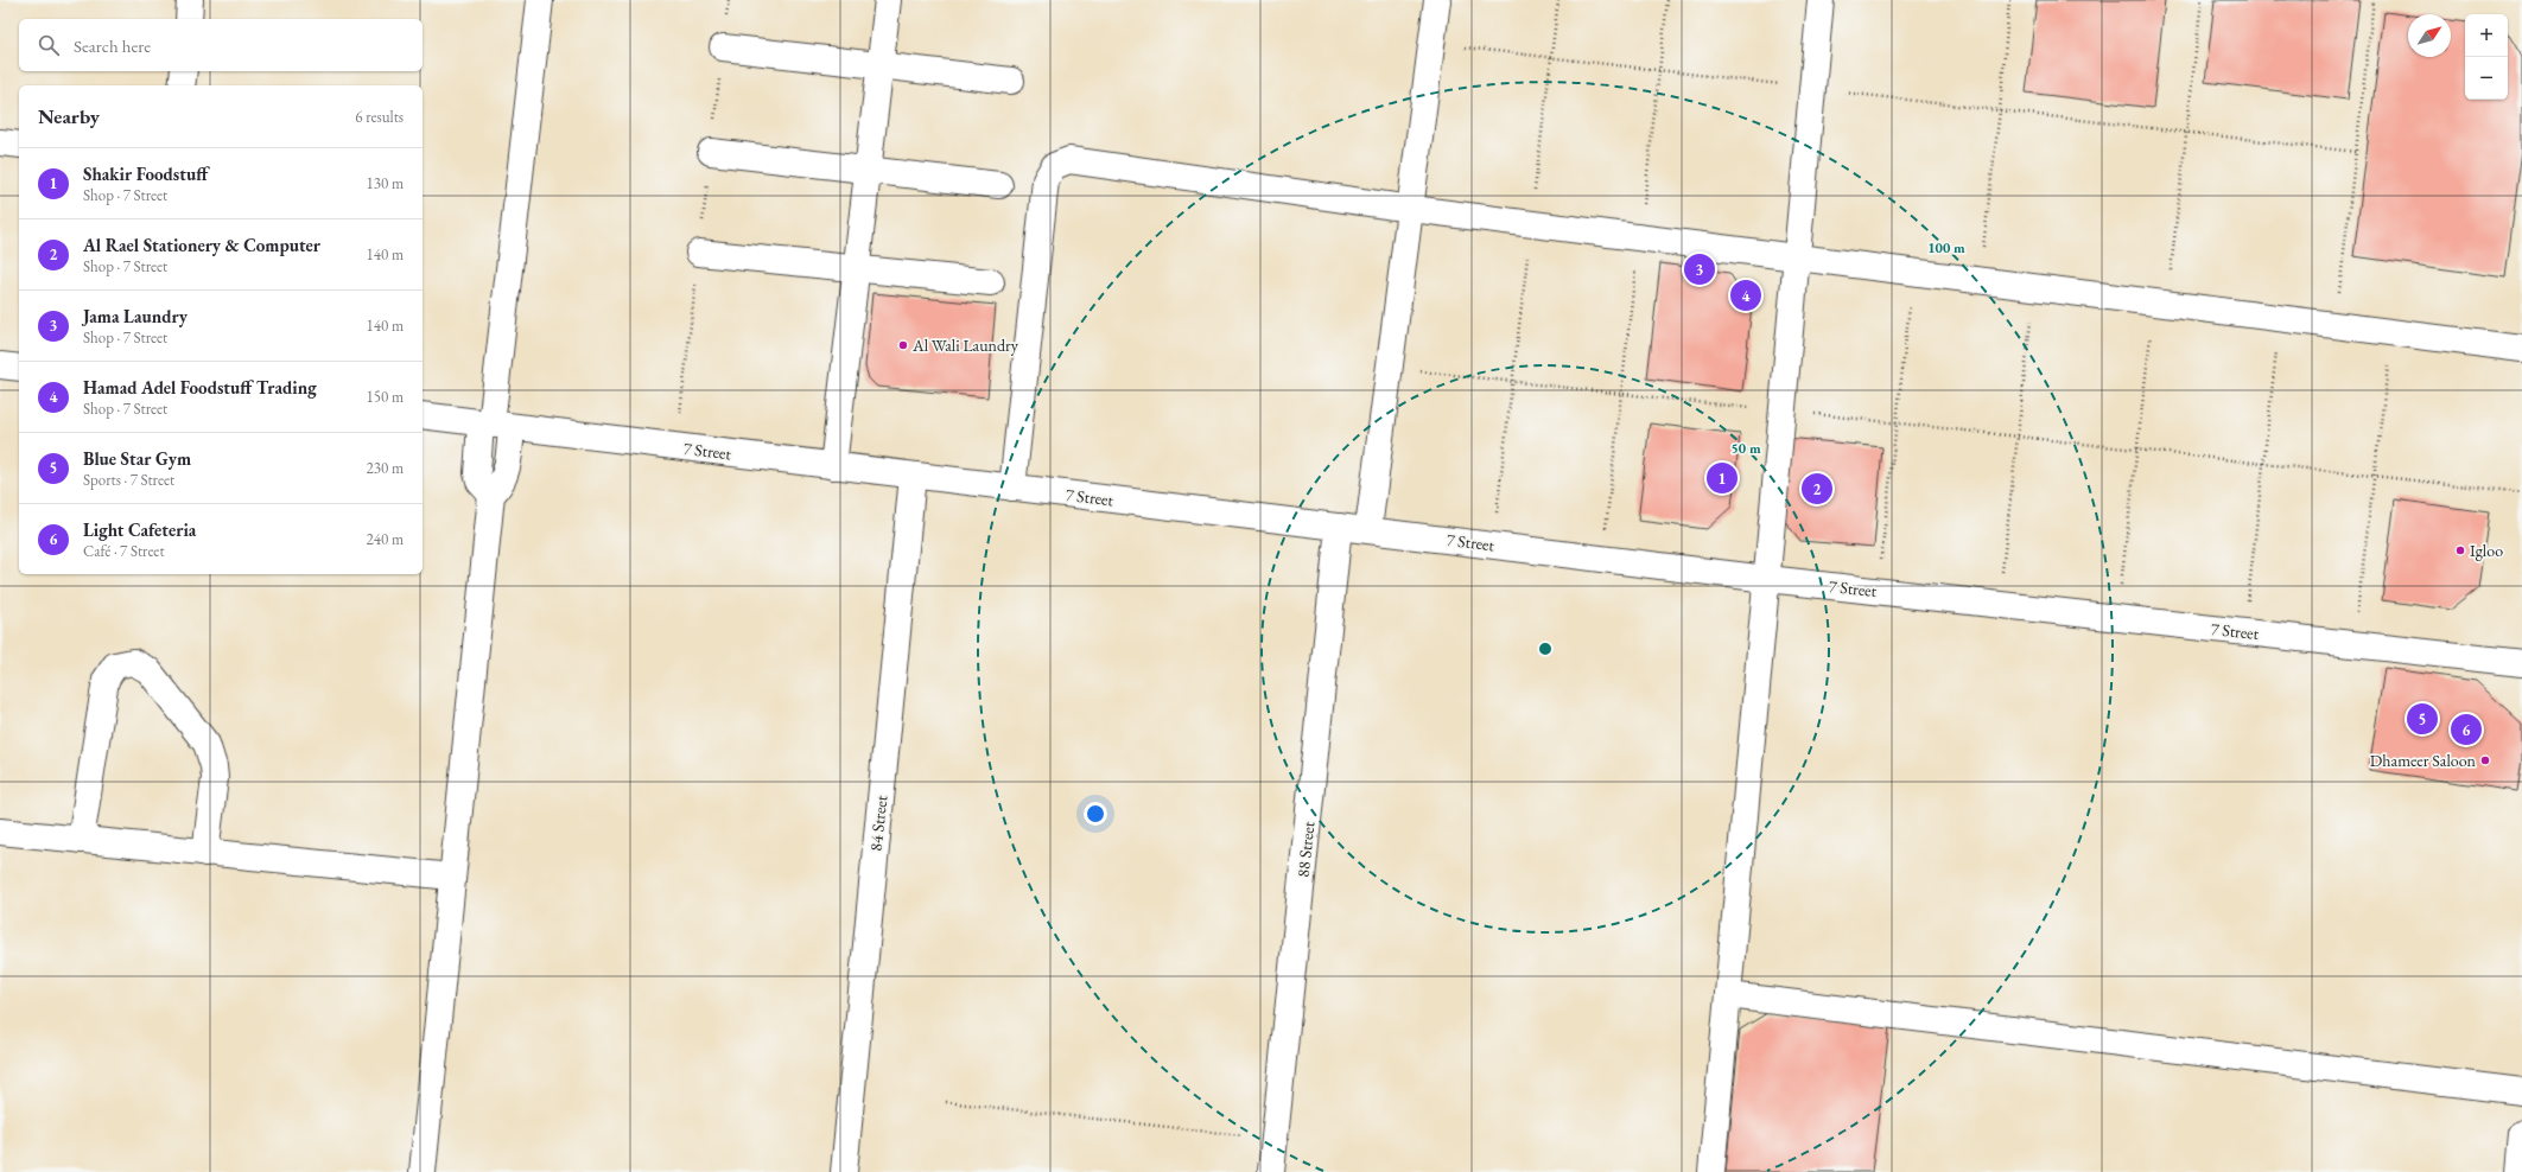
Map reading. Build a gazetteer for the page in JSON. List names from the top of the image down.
{
  "streets": {
    "street": ["7 Street", "84 Street", "88 Street"]
  },
  "crossings": [
    ["7 Street", "84 Street"],
    ["7 Street", "88 Street"]
  ],
  "places": ["Al Wali Laundry", "Igloo", "Dhameer Saloon"],
  "north": "top right",
  "page": {
    "map_buttons": ["+", "−"],
    "search": "Search here",
    "heading": ["Nearby", "6 results"],
    "list": [
      {
        "mark": "1",
        "name": "Shakir Foodstuff",
        "note": "Shop · 7 Street",
        "value": "130 m"
      },
      {
        "mark": "2",
        "name": "Al Rael Stationery & Computer",
        "note": "Shop · 7 Street",
        "value": "140 m"
      },
      {
        "mark": "3",
        "name": "Jama Laundry",
        "note": "Shop · 7 Street",
        "value": "140 m"
      },
      {
        "mark": "4",
        "name": "Hamad Adel Foodstuff Trading",
        "note": "Shop · 7 Street",
        "value": "150 m"
      },
      {
        "mark": "5",
        "name": "Blue Star Gym",
        "note": "Sports · 7 Street",
        "value": "230 m"
      },
      {
        "mark": "6",
        "name": "Light Cafeteria",
        "note": "Café · 7 Street",
        "value": "240 m"
      }
    ],
    "pins": [
      "3",
      "4",
      "1",
      "2",
      "5",
      "6"
    ]
  },
  "rings": ["100 m", "50 m"]
}
